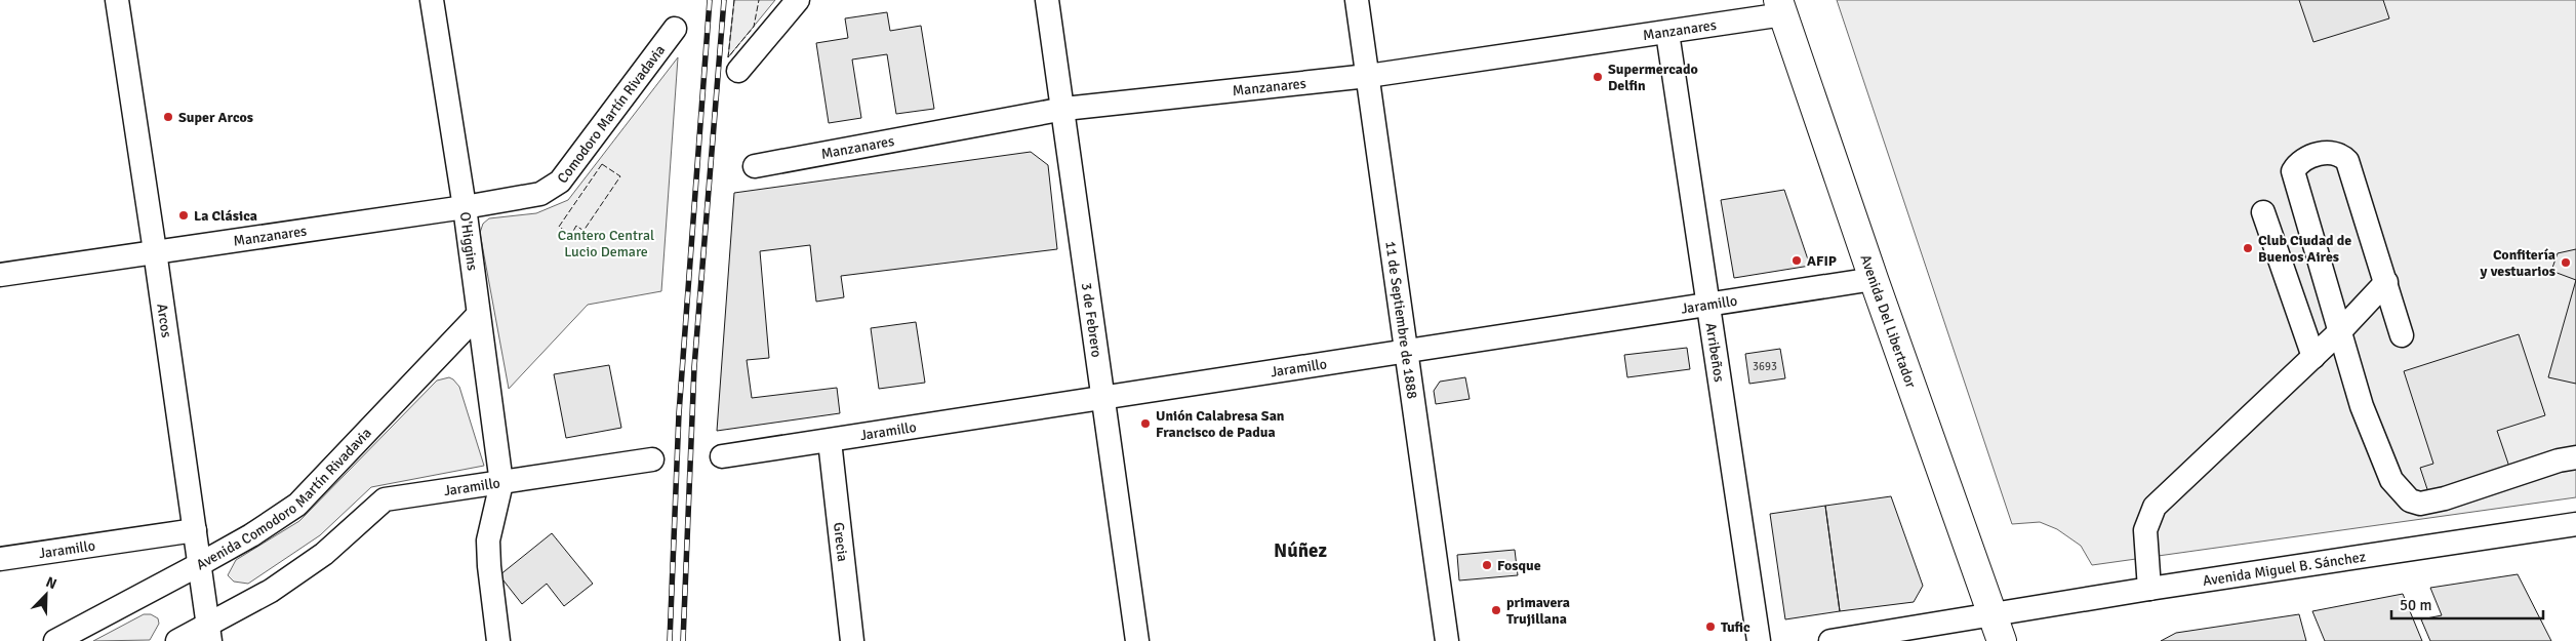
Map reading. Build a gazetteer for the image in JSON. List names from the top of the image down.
{
  "streets": {
    "main road": ["Avenida Del Libertador"],
    "street": [
      "Manzanares",
      "Comodoro Martín Rivadavia",
      "O'Higgins",
      "Jaramillo",
      "Arcos",
      "3 de Febrero",
      "11 de Septiembre de 1888",
      "Arribeños",
      "Avenida Comodoro Martín Rivadavia",
      "Grecia",
      "Avenida Miguel B. Sánchez"
    ]
  },
  "crossings": [
    ["Manzanares", "Comodoro Martín Rivadavia"],
    ["Manzanares", "O'Higgins"],
    ["Manzanares", "Arcos"],
    ["Manzanares", "3 de Febrero"],
    ["Manzanares", "11 de Septiembre de 1888"],
    ["Manzanares", "Avenida Del Libertador"],
    ["Manzanares", "Arribeños"],
    ["O'Higgins", "Jaramillo"],
    ["O'Higgins", "Avenida Comodoro Martín Rivadavia"],
    ["Jaramillo", "Arcos"],
    ["Jaramillo", "3 de Febrero"],
    ["Jaramillo", "11 de Septiembre de 1888"],
    ["Jaramillo", "Avenida Del Libertador"],
    ["Jaramillo", "Arribeños"],
    ["Jaramillo", "Grecia"],
    ["Arcos", "Avenida Comodoro Martín Rivadavia"],
    ["Avenida Del Libertador", "Avenida Miguel B. Sánchez"]
  ],
  "districts": ["Núñez"],
  "parks": ["Cantero Central Lucio Demare"],
  "places": [
    "Supermercado Delfin",
    "Super Arcos",
    "La Clásica",
    "Club Ciudad de Buenos Aires",
    "AFIP",
    "Confitería y vestuarios",
    "Unión Calabresa San Francisco de Padua",
    "Fosque",
    "primavera Trujillana",
    "Tufic"
  ],
  "house_numbers": ["3693"],
  "scale_bar": "50 m",
  "north": "top right"
}
